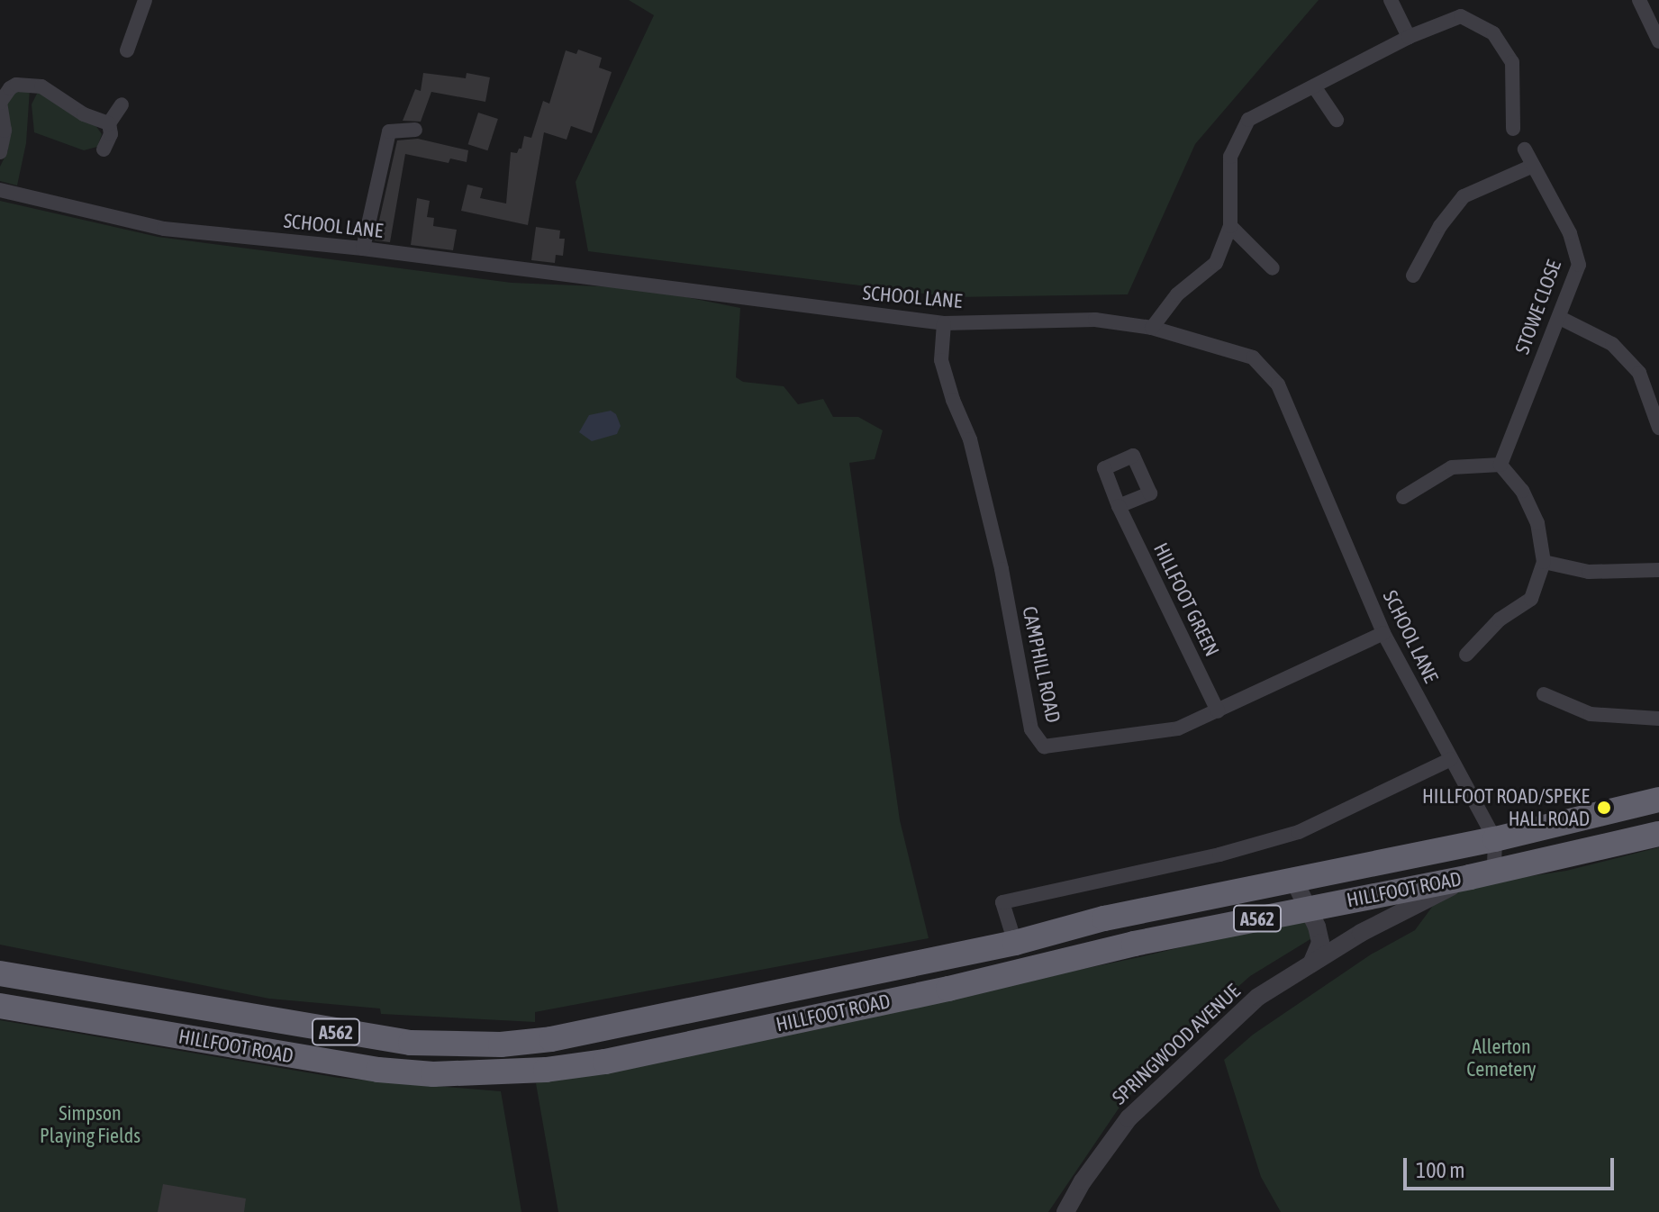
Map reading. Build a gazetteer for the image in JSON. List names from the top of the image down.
{
  "streets": {
    "highway": ["HILLFOOT ROAD", "A562"],
    "street": [
      "SCHOOL LANE",
      "STOWE CLOSE",
      "HILLFOOT GREEN",
      "CAMPHILL ROAD",
      "SPRINGWOOD AVENUE"
    ]
  },
  "crossings": [
    ["SCHOOL LANE", "CAMPHILL ROAD"],
    ["SCHOOL LANE", "HILLFOOT ROAD"],
    ["HILLFOOT GREEN", "CAMPHILL ROAD"],
    ["HILLFOOT ROAD", "SPRINGWOOD AVENUE"]
  ],
  "parks": ["Allerton Cemetery", "Simpson Playing Fields"],
  "places": ["HILLFOOT ROAD/SPEKE HALL ROAD"],
  "scale_bar": "100 m"
}
